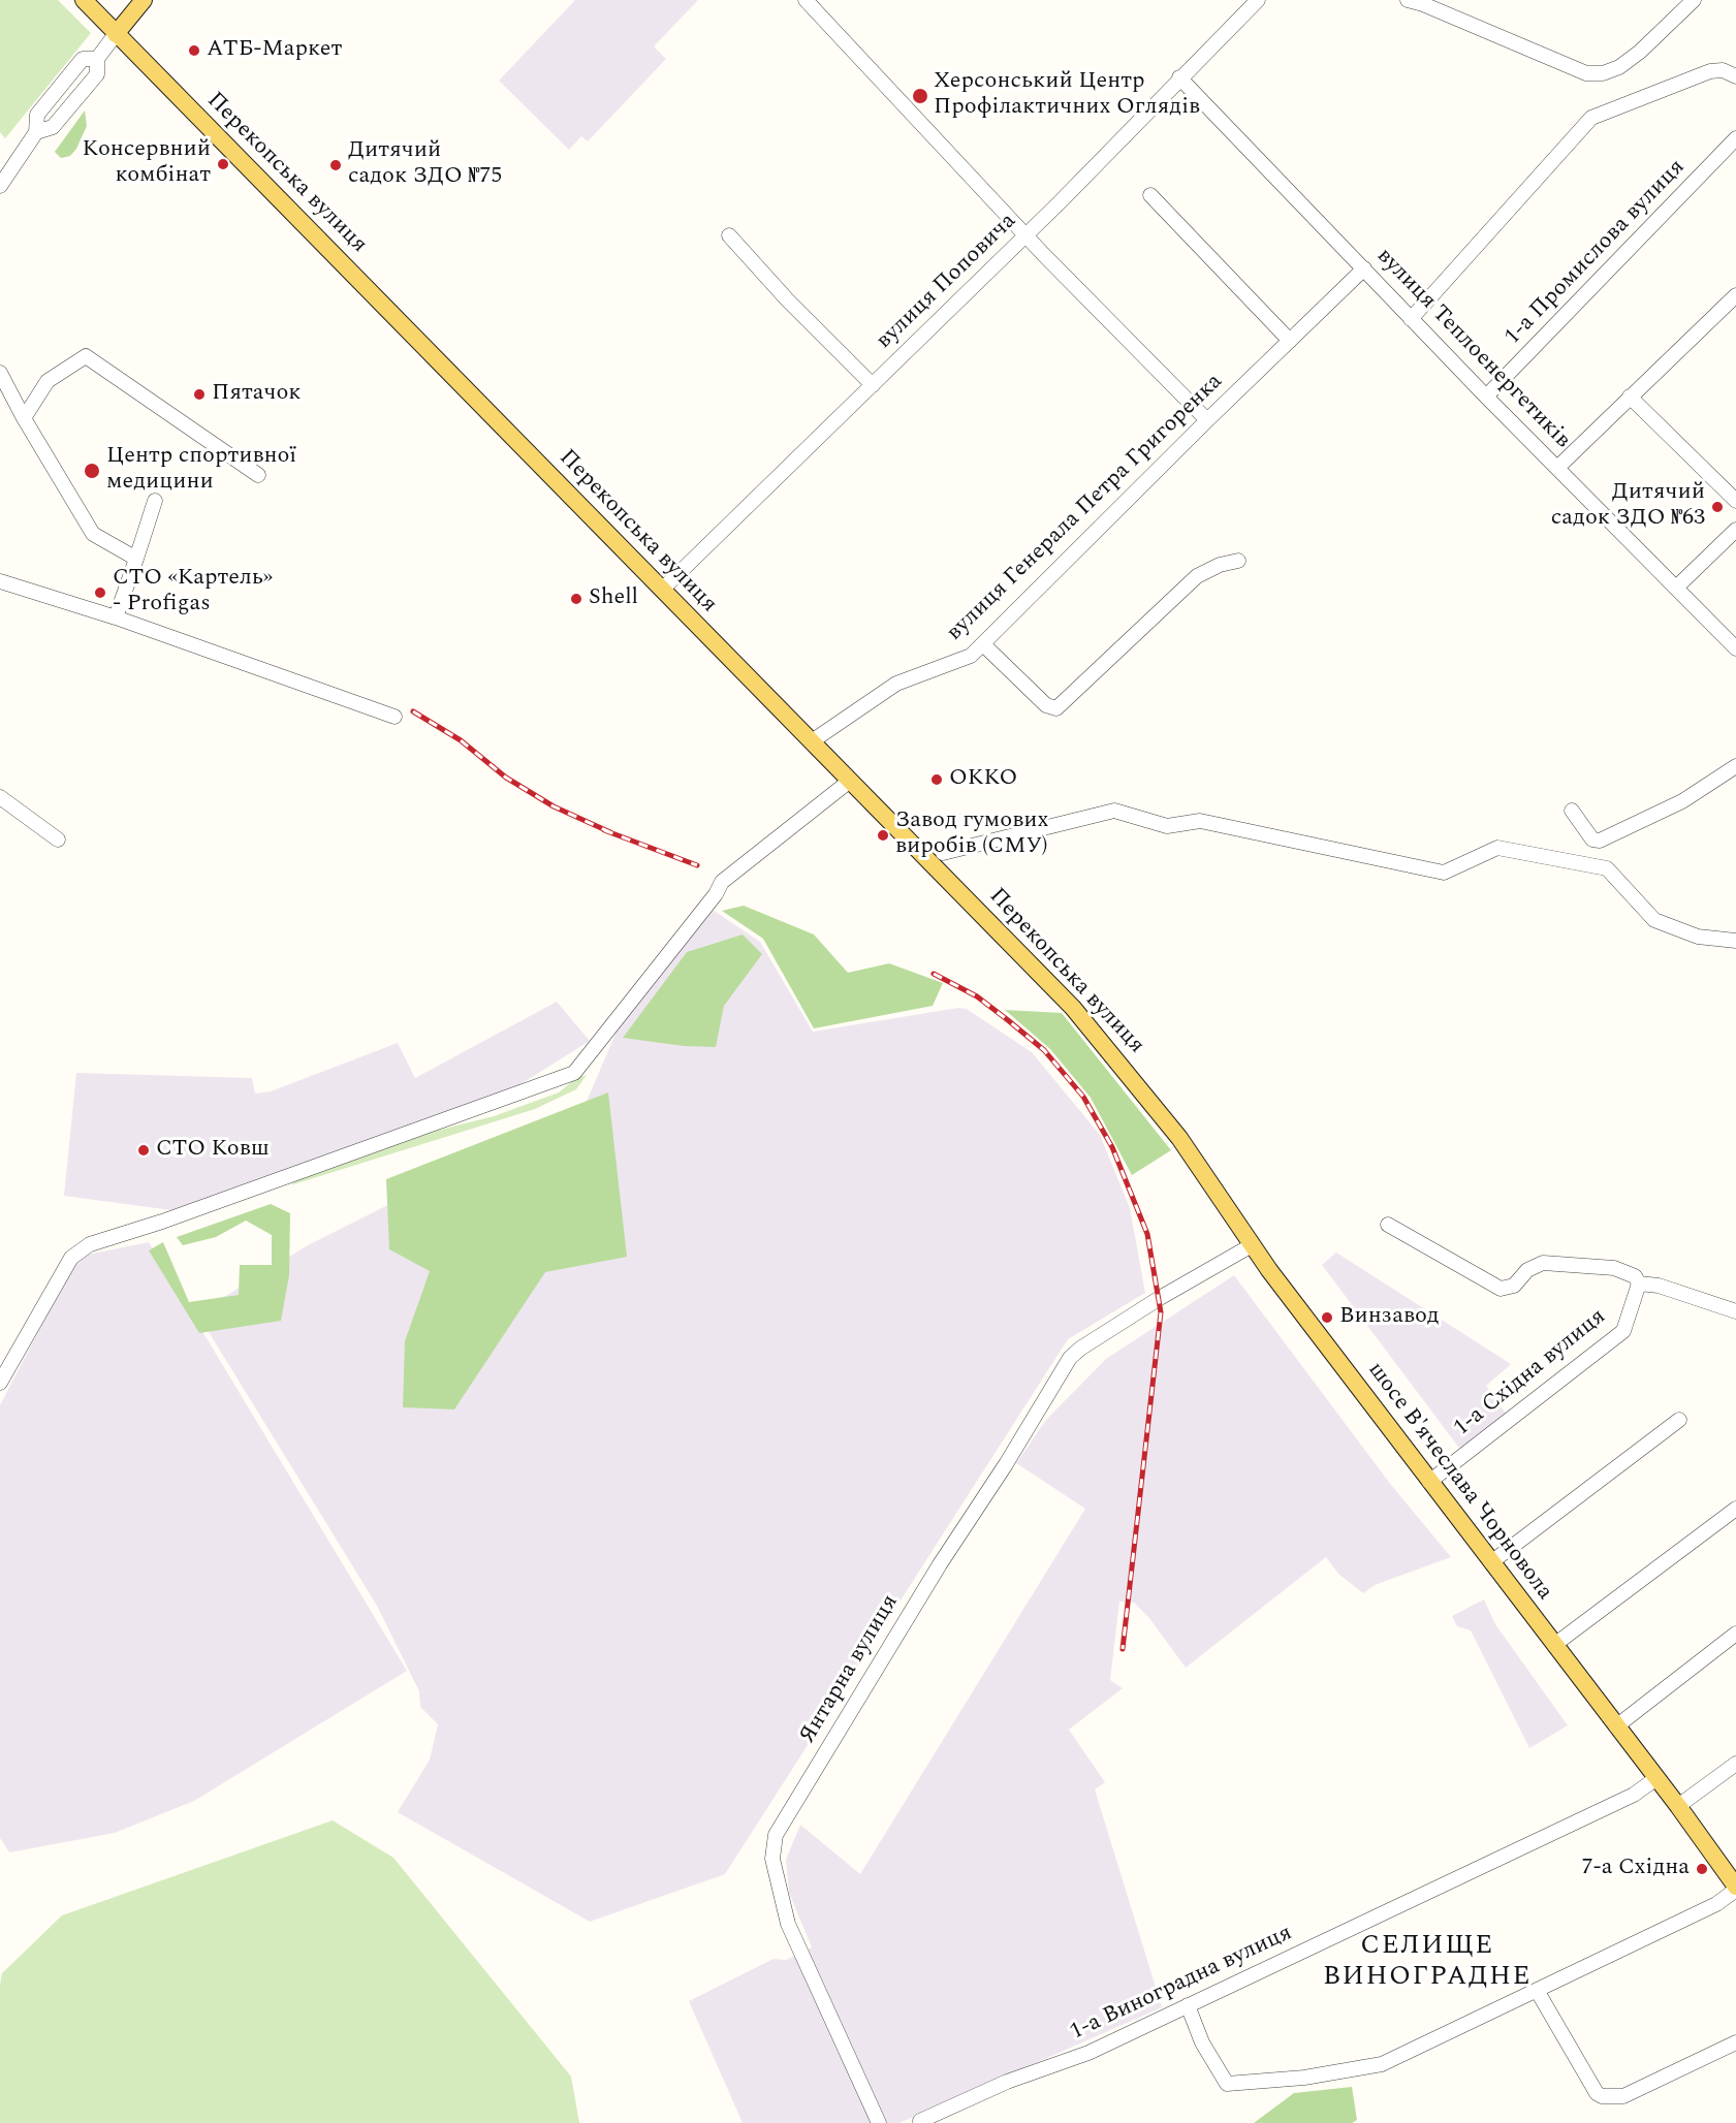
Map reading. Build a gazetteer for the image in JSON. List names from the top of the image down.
{
  "streets": {
    "main road": ["Перекопська вулиця", "шосе В'ячеслава Чорновола"],
    "street": [
      "1-а Промислова вулиця",
      "вулиця Поповича",
      "вулиця Теплоенергетиків",
      "вулиця Генерала Петра Григоренка",
      "1-а Східна вулиця",
      "Янтарна вулиця",
      "1-а Виноградна вулиця"
    ]
  },
  "crossings": [
    ["Перекопська вулиця", "вулиця Поповича"],
    ["Перекопська вулиця", "вулиця Генерала Петра Григоренка"],
    ["Перекопська вулиця", "шосе В'ячеслава Чорновола"],
    ["1-а Промислова вулиця", "вулиця Теплоенергетиків"],
    ["вулиця Поповича", "вулиця Теплоенергетиків"],
    ["вулиця Теплоенергетиків", "вулиця Генерала Петра Григоренка"],
    ["1-а Східна вулиця", "шосе В'ячеслава Чорновола"],
    ["шосе В'ячеслава Чорновола", "Янтарна вулиця"],
    ["шосе В'ячеслава Чорновола", "1-а Виноградна вулиця"]
  ],
  "districts": ["СЕЛИЩЕ ВИНОГРАДНЕ"],
  "places": [
    "АТБ-Маркет",
    "Херсонський Центр Профілактичних Оглядів",
    "Консервний комбінат",
    "Дитячий садок ЗДО №75",
    "Пятачок",
    "Центр спортивної медицини",
    "Дитячий садок ЗДО №63",
    "СТО «Картель» - Profigas",
    "Shell",
    "ОККО",
    "Завод гумових виробів (СМУ)",
    "СТО Ковш",
    "Винзавод",
    "7-а Східна"
  ]
}
